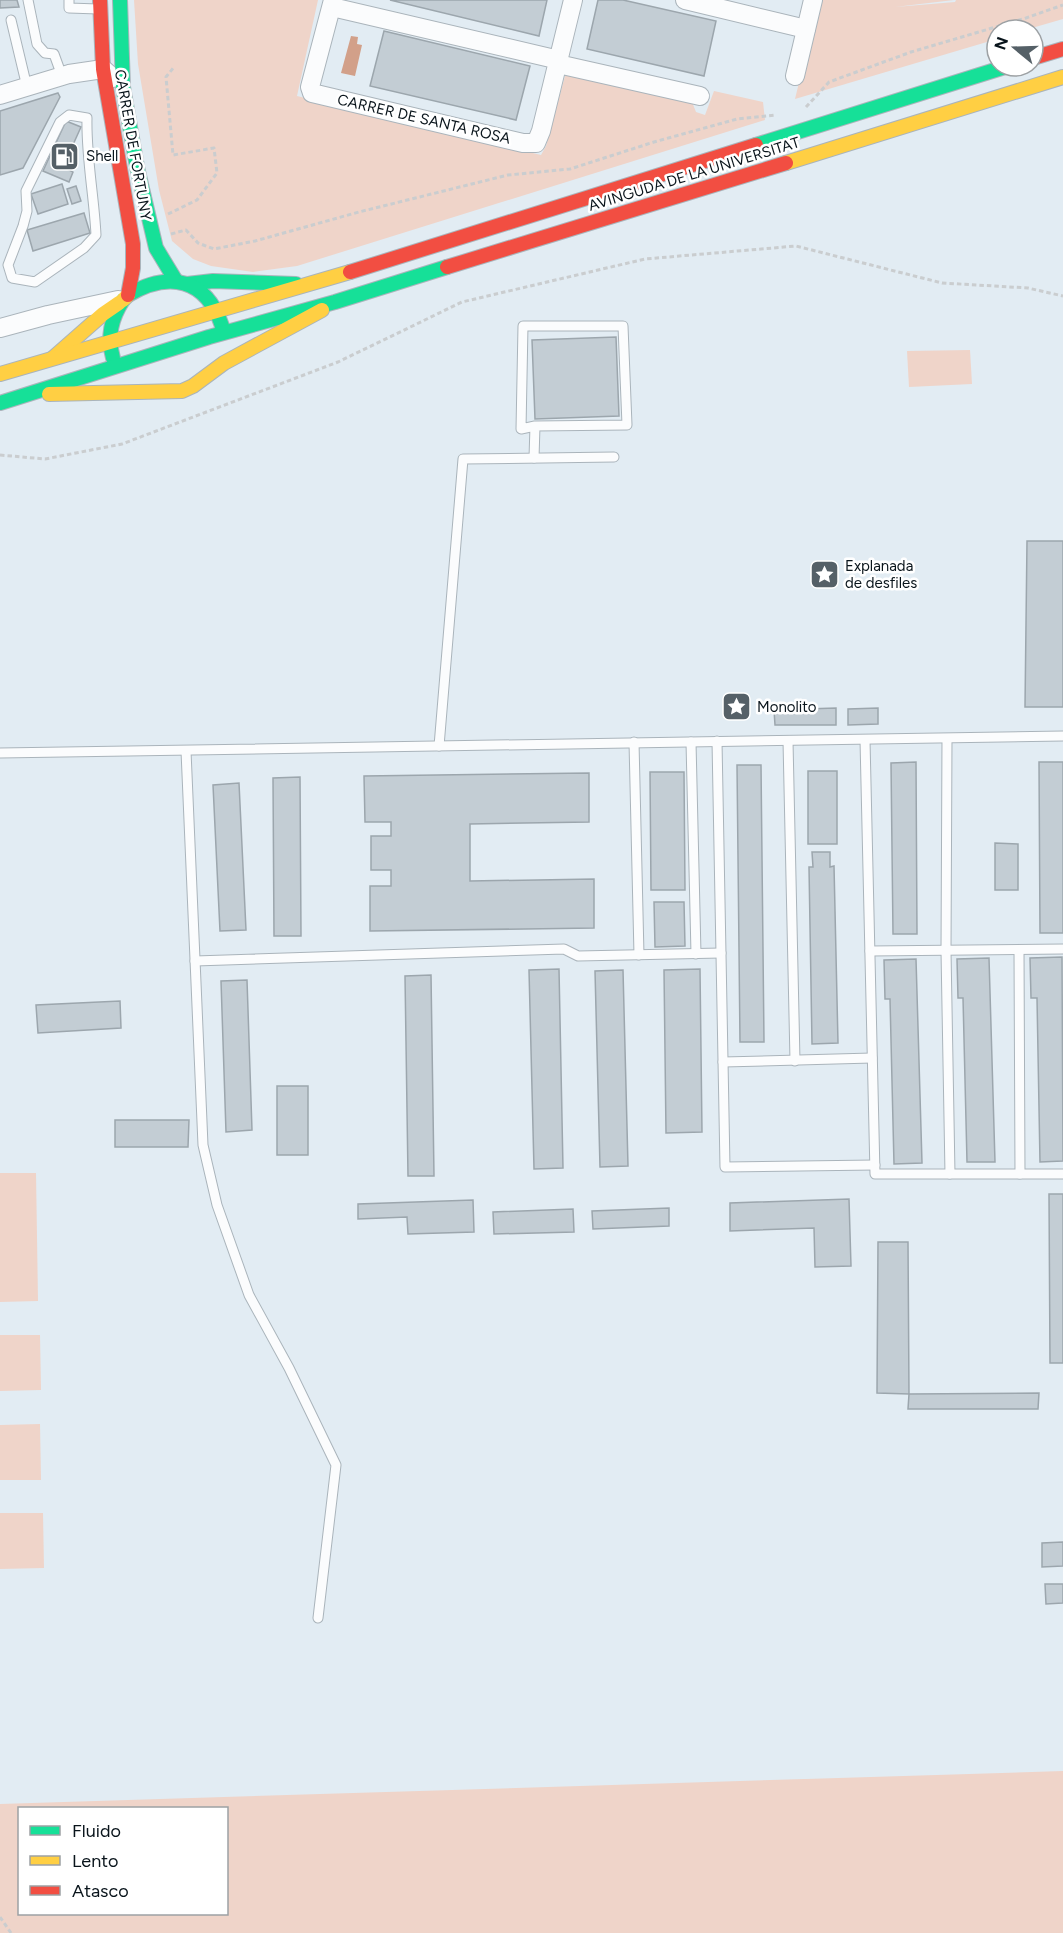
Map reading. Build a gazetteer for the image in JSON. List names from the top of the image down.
{
  "streets": {
    "main road": ["CARRER DE FORTUNY", "AVINGUDA DE LA UNIVERSITAT"],
    "street": ["CARRER DE SANTA ROSA"]
  },
  "crossings": [
    ["CARRER DE FORTUNY", "AVINGUDA DE LA UNIVERSITAT"]
  ],
  "places": {
    "fuel station": ["Shell"],
    "place": ["Explanada de desfiles", "Monolito"]
  },
  "legend": ["Fluido", "Lento", "Atasco"],
  "north": "left"
}
